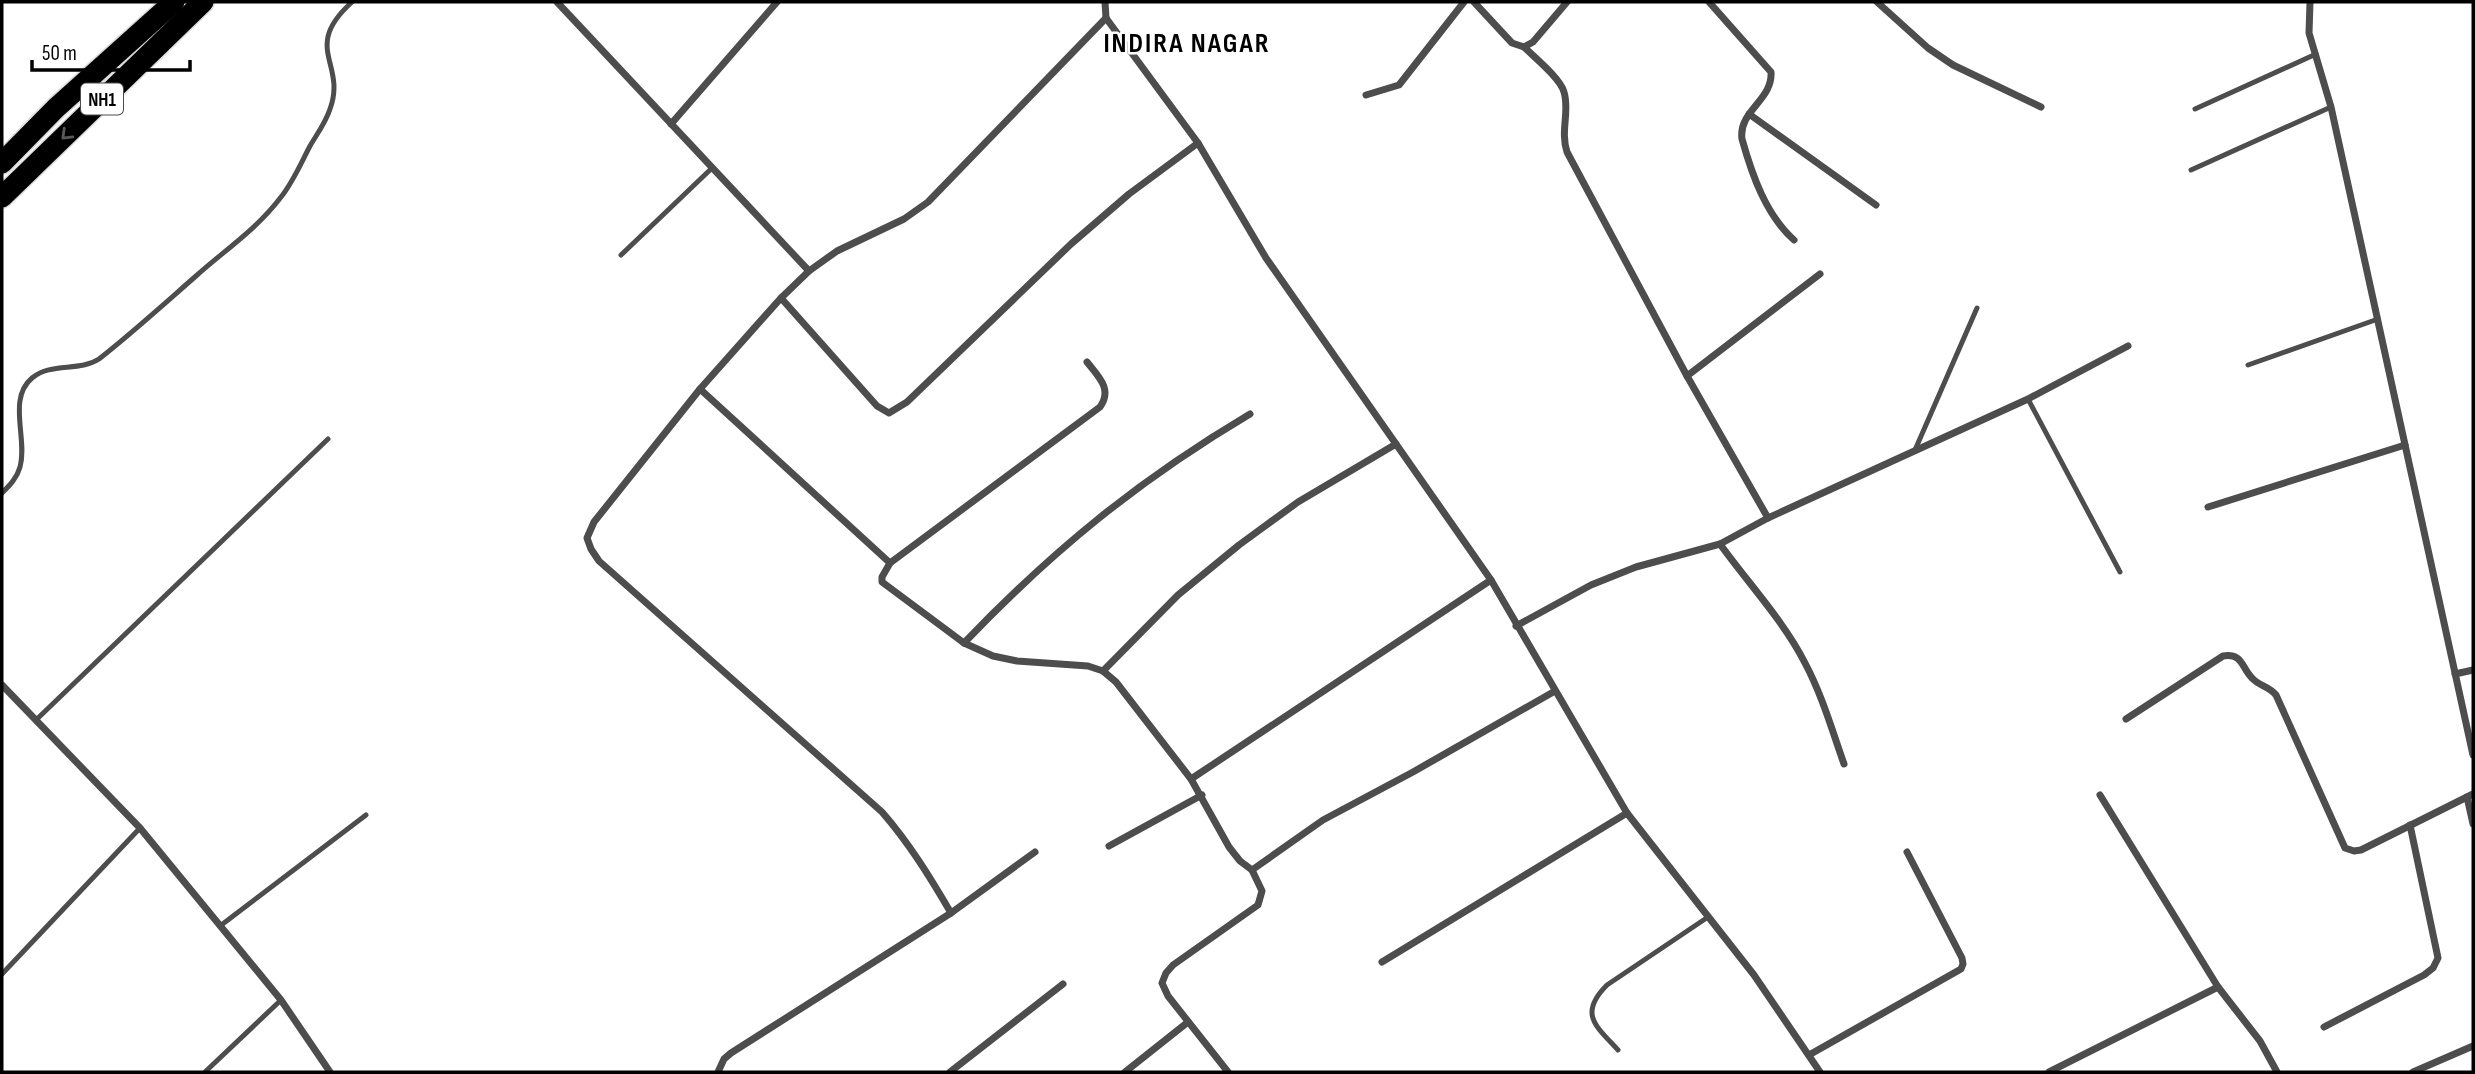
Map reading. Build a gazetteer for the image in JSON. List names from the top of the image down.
{
  "streets": {
    "highway": ["NH1"]
  },
  "districts": ["INDIRA NAGAR"],
  "scale_bar": "50 m"
}
